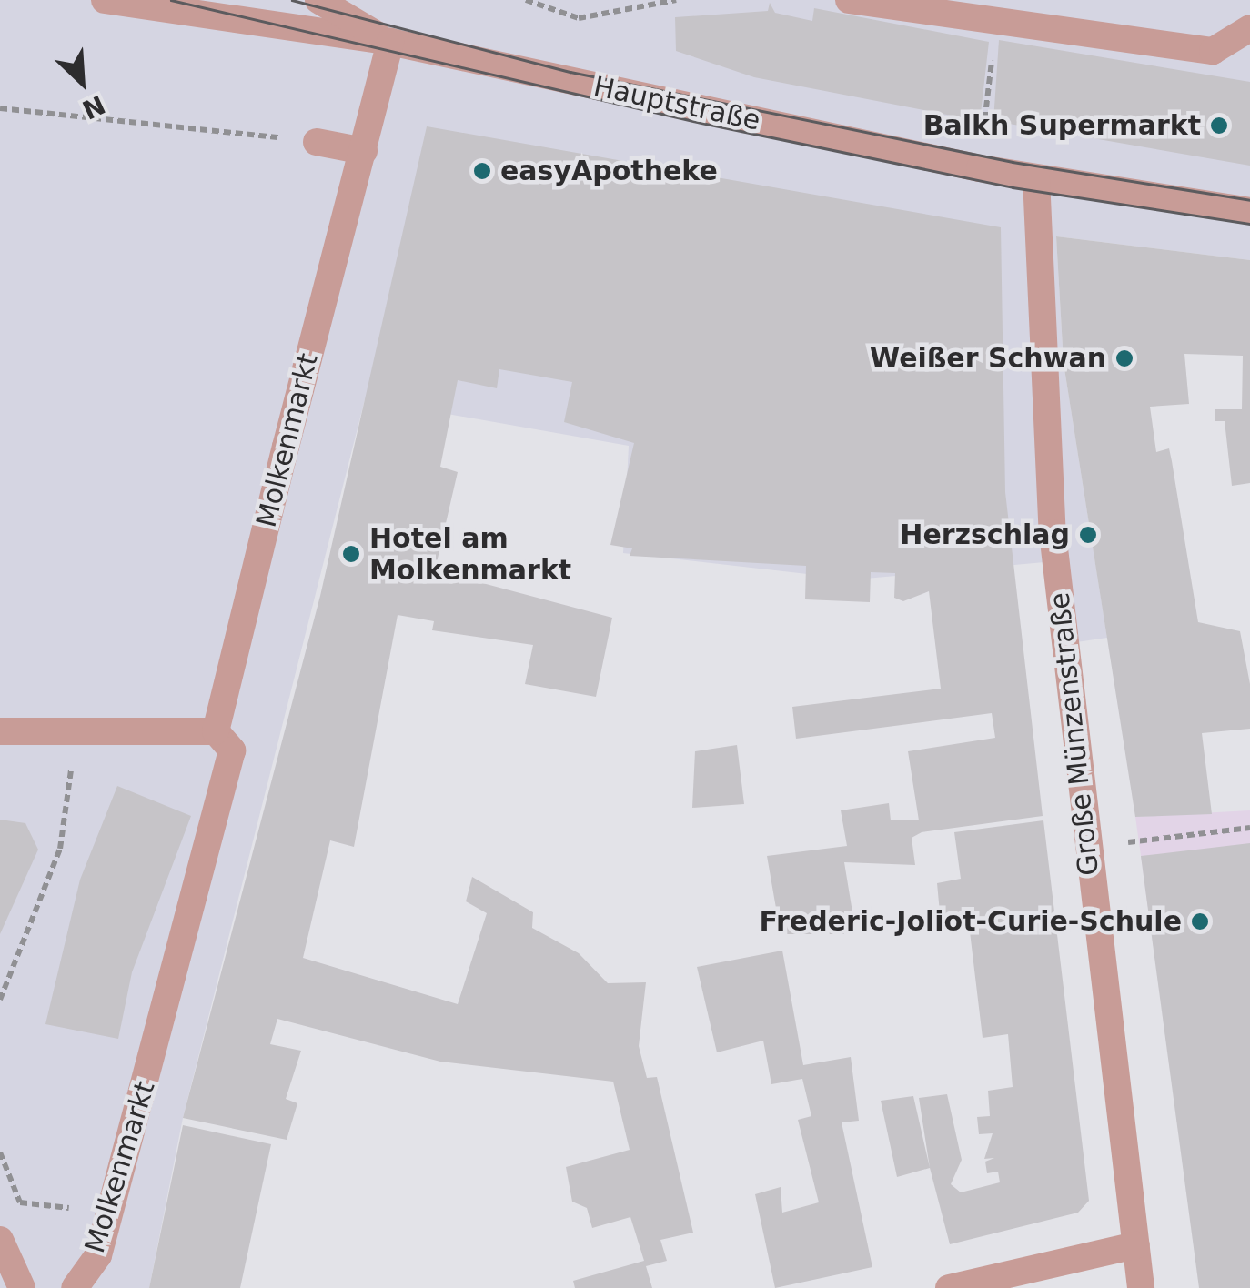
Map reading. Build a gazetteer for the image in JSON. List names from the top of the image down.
{
  "streets": {
    "street": ["Hauptstraße", "Molkenmarkt", "Große Münzenstraße"]
  },
  "crossings": [
    ["Hauptstraße", "Molkenmarkt"],
    ["Hauptstraße", "Große Münzenstraße"]
  ],
  "places": [
    "Balkh Supermarkt",
    "easyApotheke",
    "Weißer Schwan",
    "Herzschlag",
    "Hotel am Molkenmarkt",
    "Frederic-Joliot-Curie-Schule"
  ],
  "north": "bottom right"
}
